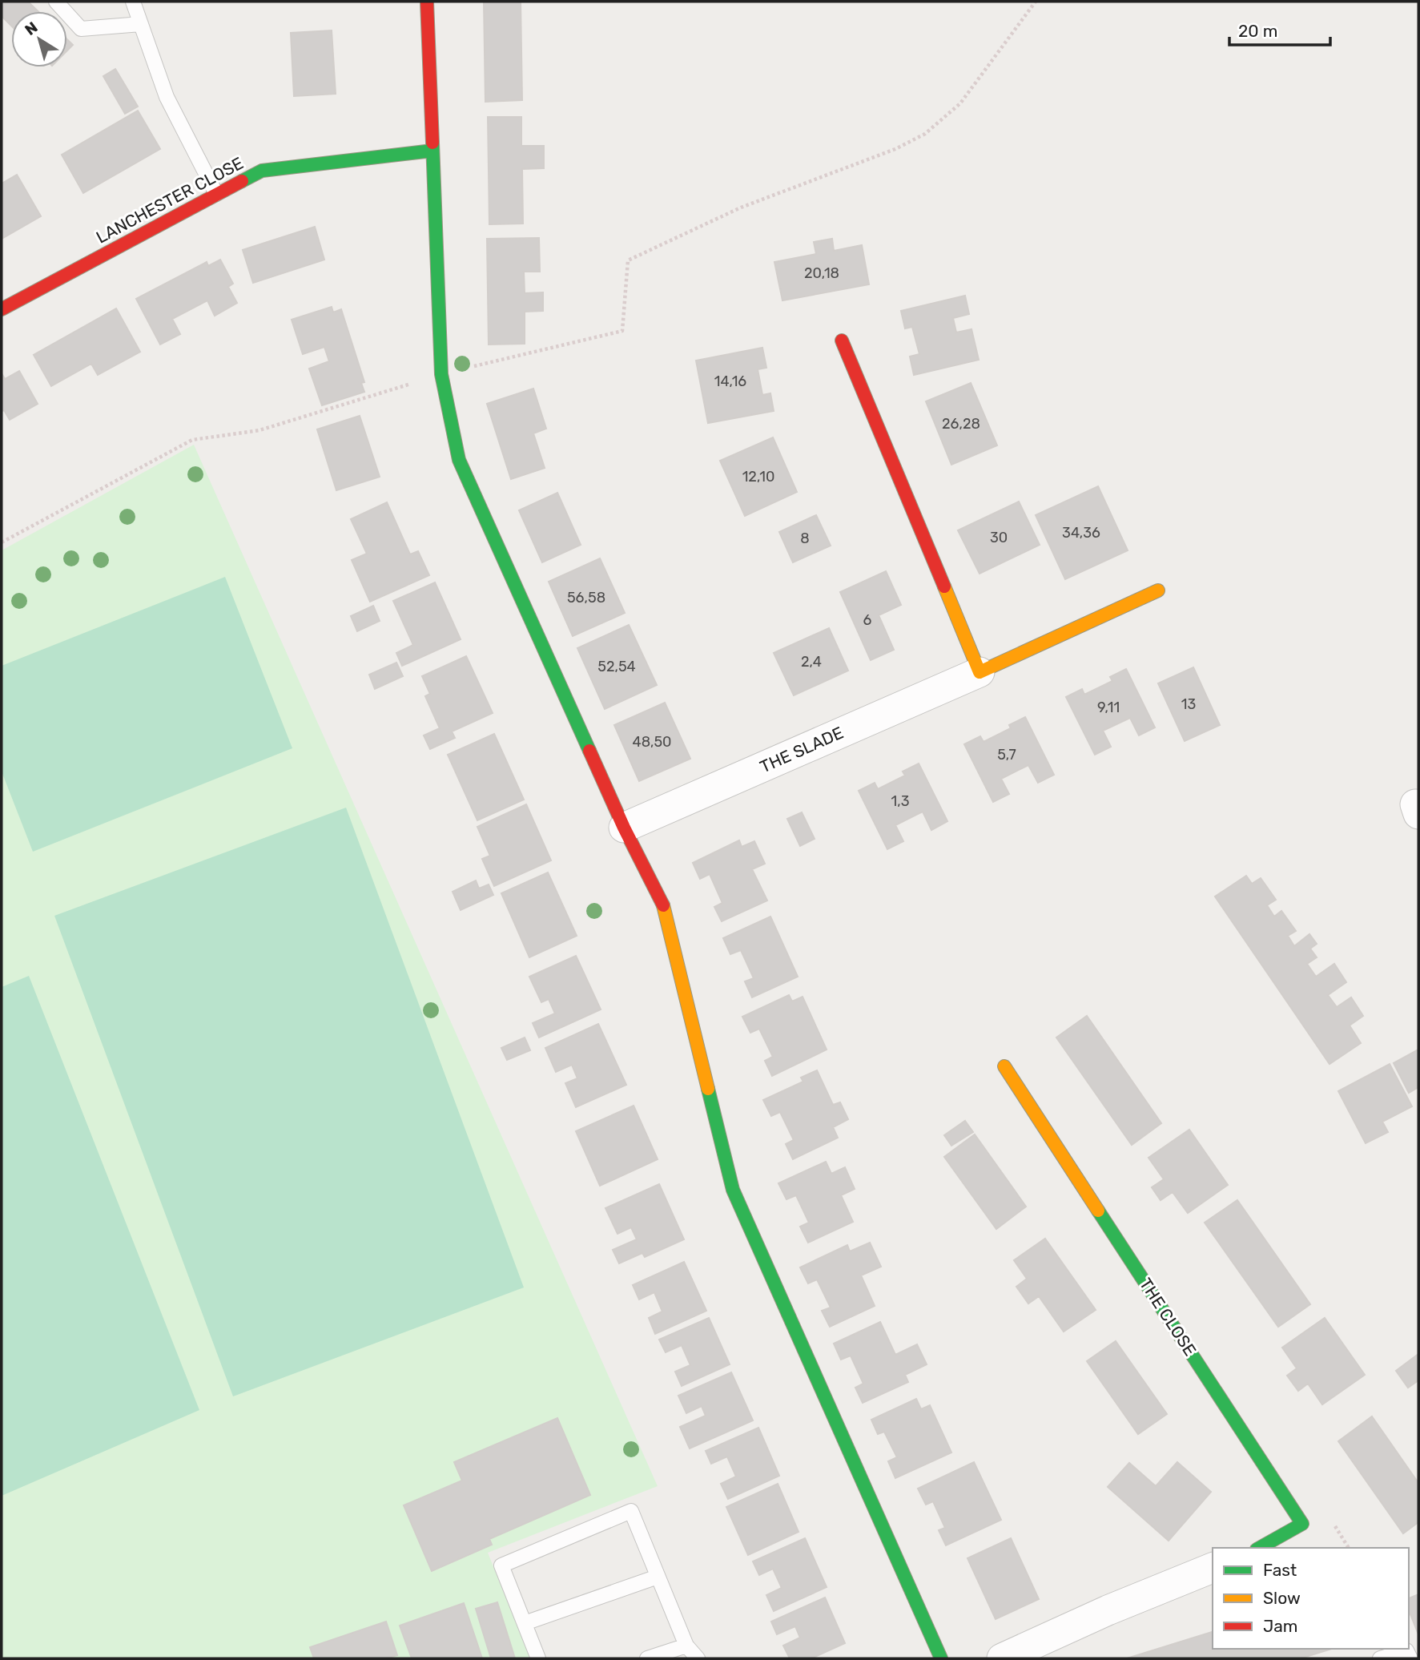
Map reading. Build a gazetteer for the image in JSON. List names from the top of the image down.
{
  "streets": {
    "street": ["LANCHESTER CLOSE", "THE SLADE", "THE CLOSE"]
  },
  "house_numbers": [
    "20,18",
    "14,16",
    "26,28",
    "12,10",
    "34,36",
    "30",
    "8",
    "56,58",
    "6",
    "2,4",
    "52,54",
    "13",
    "9,11",
    "48,50",
    "5,7",
    "1,3"
  ],
  "legend": ["Fast", "Slow", "Jam"],
  "scale_bar": "20 m",
  "north": "top left"
}
